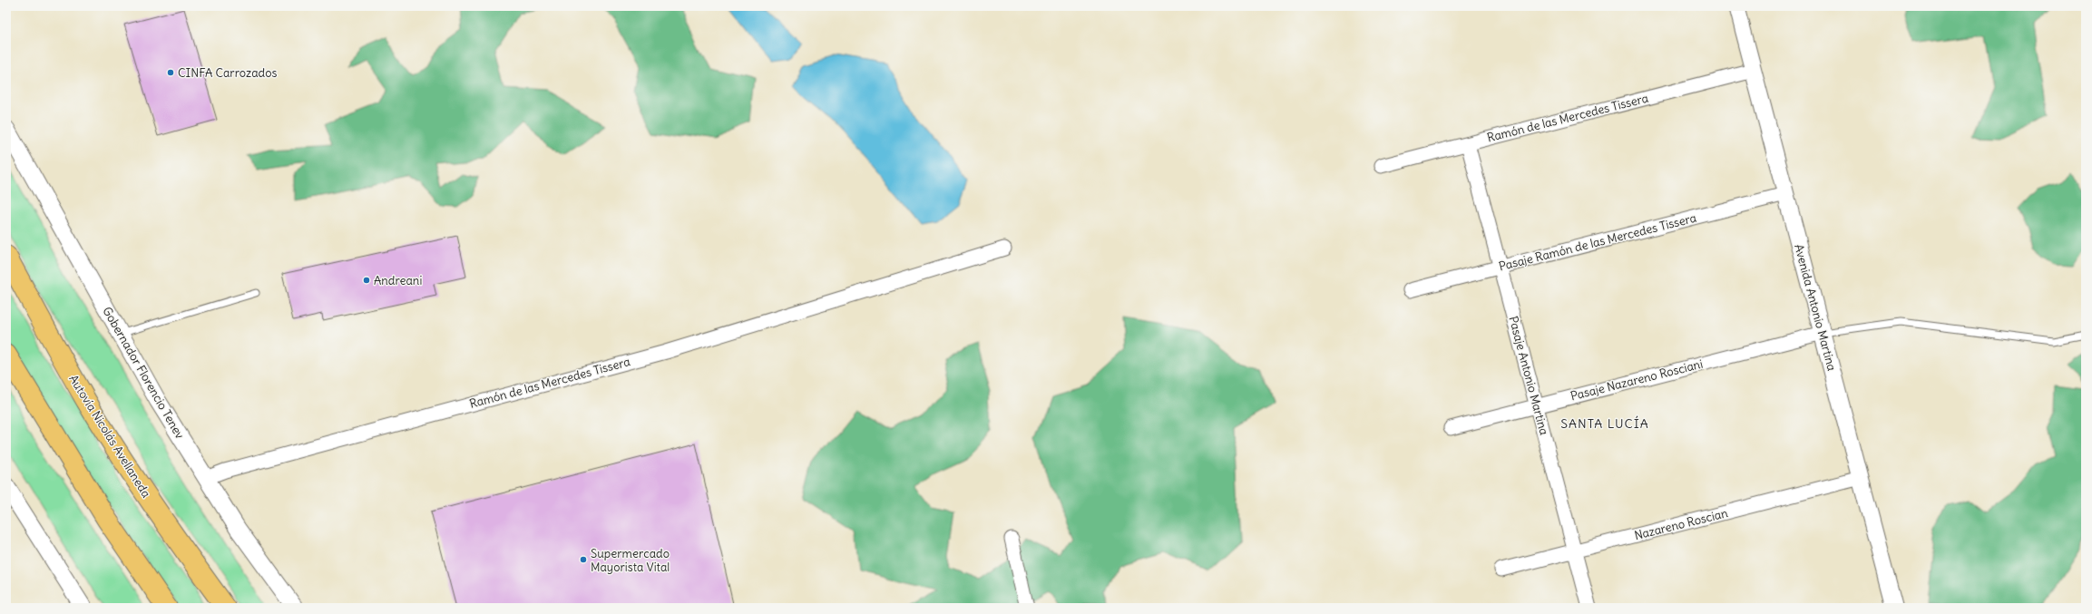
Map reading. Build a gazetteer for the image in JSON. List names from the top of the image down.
{
  "streets": {
    "highway": ["Autovía Nicolás Avellaneda"],
    "street": [
      "Ramón de las Mercedes Tissera",
      "Pasaje Ramón de las Mercedes Tissera",
      "Avenida Antonio Martina",
      "Gobernador Florencio Tenev",
      "Pasaje Antonio Martina",
      "Pasaje Nazareno Rosciani",
      "Nazareno Roscian"
    ]
  },
  "crossings": [
    ["Ramón de las Mercedes Tissera", "Avenida Antonio Martina"],
    ["Ramón de las Mercedes Tissera", "Gobernador Florencio Tenev"],
    ["Ramón de las Mercedes Tissera", "Pasaje Antonio Martina"],
    ["Pasaje Ramón de las Mercedes Tissera", "Avenida Antonio Martina"],
    ["Pasaje Ramón de las Mercedes Tissera", "Pasaje Antonio Martina"],
    ["Avenida Antonio Martina", "Pasaje Nazareno Rosciani"],
    ["Avenida Antonio Martina", "Nazareno Roscian"],
    ["Pasaje Antonio Martina", "Pasaje Nazareno Rosciani"],
    ["Pasaje Antonio Martina", "Nazareno Roscian"]
  ],
  "districts": ["SANTA LUCÍA"],
  "places": ["CINFA Carrozados", "Andreani", "Supermercado Mayorista Vital"]
}
